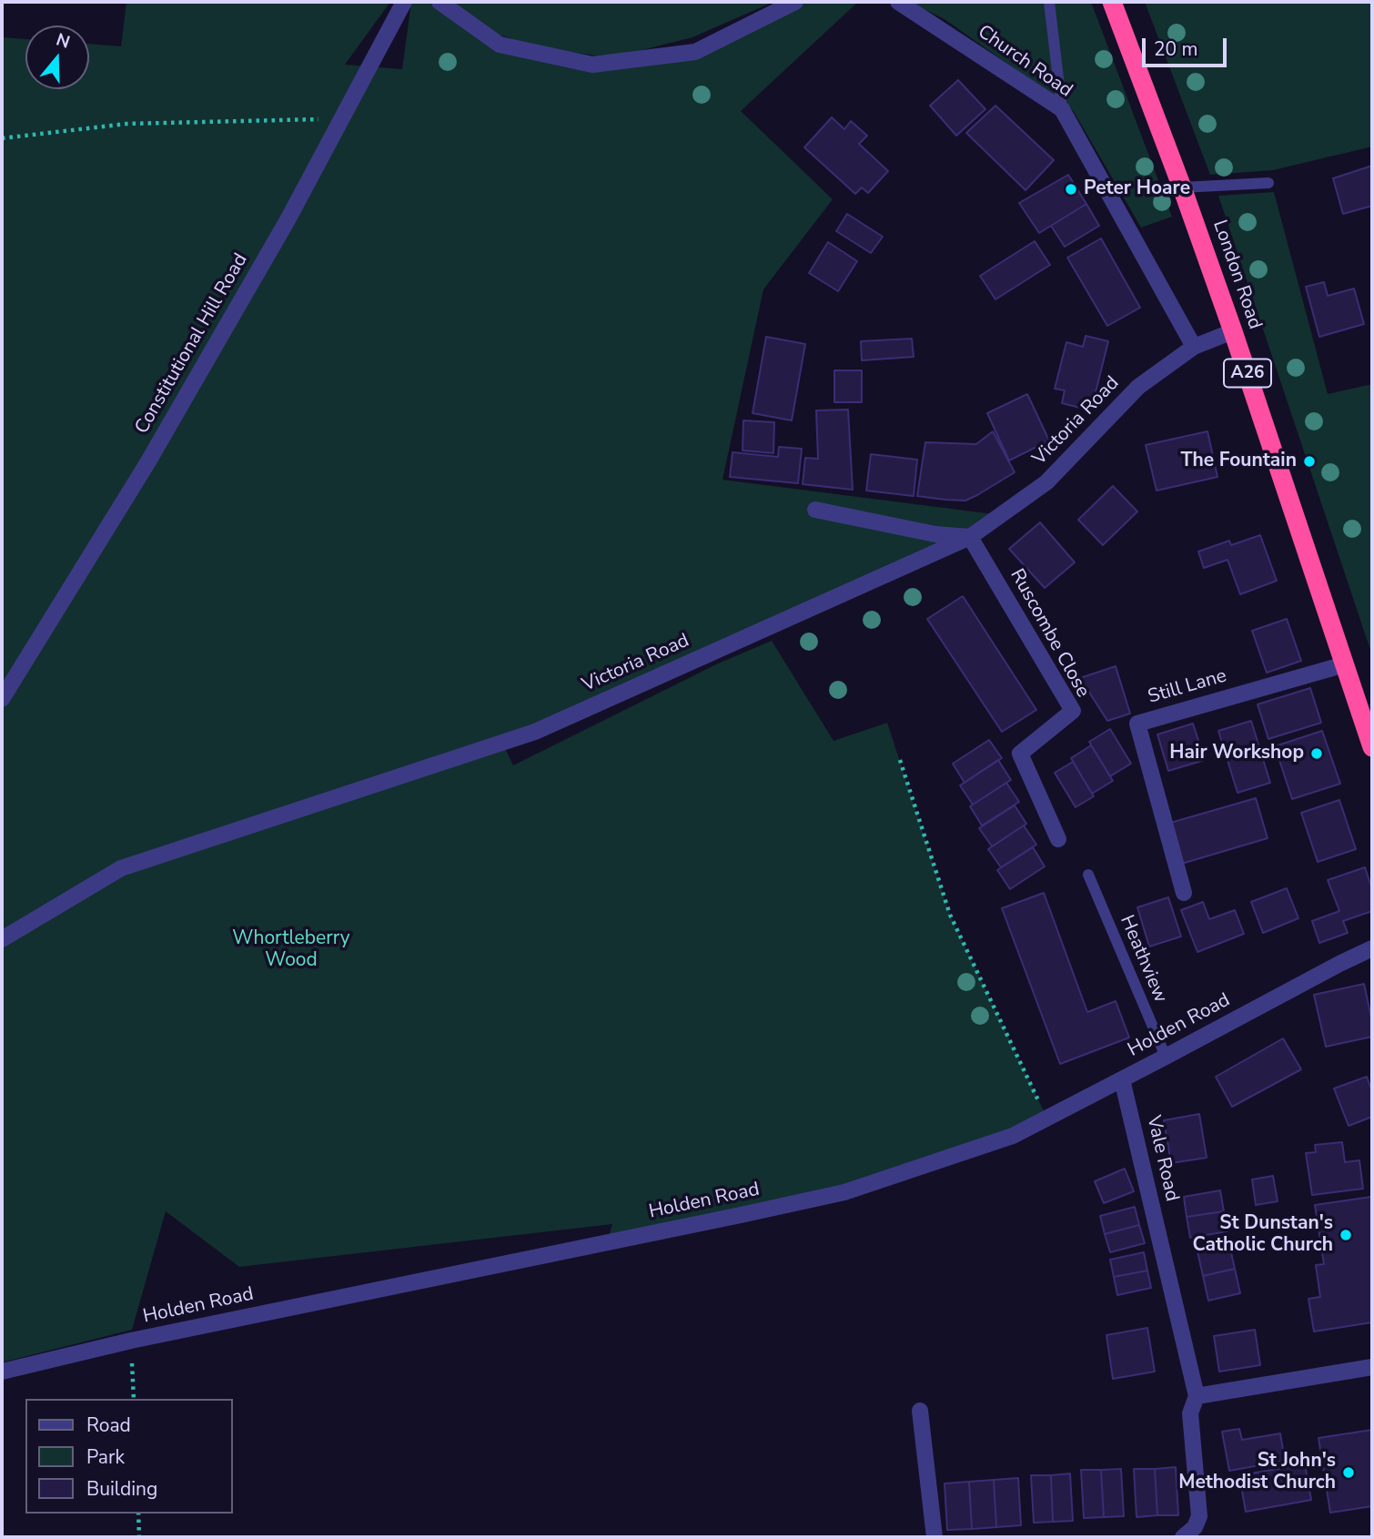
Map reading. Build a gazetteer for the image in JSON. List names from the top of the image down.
{
  "streets": {
    "highway": ["London Road", "A26"],
    "street": [
      "Church Road",
      "Constitutional Hill Road",
      "Victoria Road",
      "Ruscombe Close",
      "Still Lane",
      "Holden Road",
      "Vale Road"
    ],
    "lane": ["Heathview"]
  },
  "crossings": [
    ["Church Road", "Victoria Road"],
    ["London Road", "Victoria Road"],
    ["London Road", "Still Lane"],
    ["Victoria Road", "Ruscombe Close"],
    ["Heathview", "Holden Road"],
    ["Holden Road", "Vale Road"]
  ],
  "parks": ["Whortleberry Wood"],
  "places": [
    "Peter Hoare",
    "The Fountain",
    "Hair Workshop",
    "St Dunstan's Catholic Church",
    "St John's Methodist Church"
  ],
  "legend": ["Road", "Park", "Building"],
  "scale_bar": "20 m",
  "north": "top"
}
